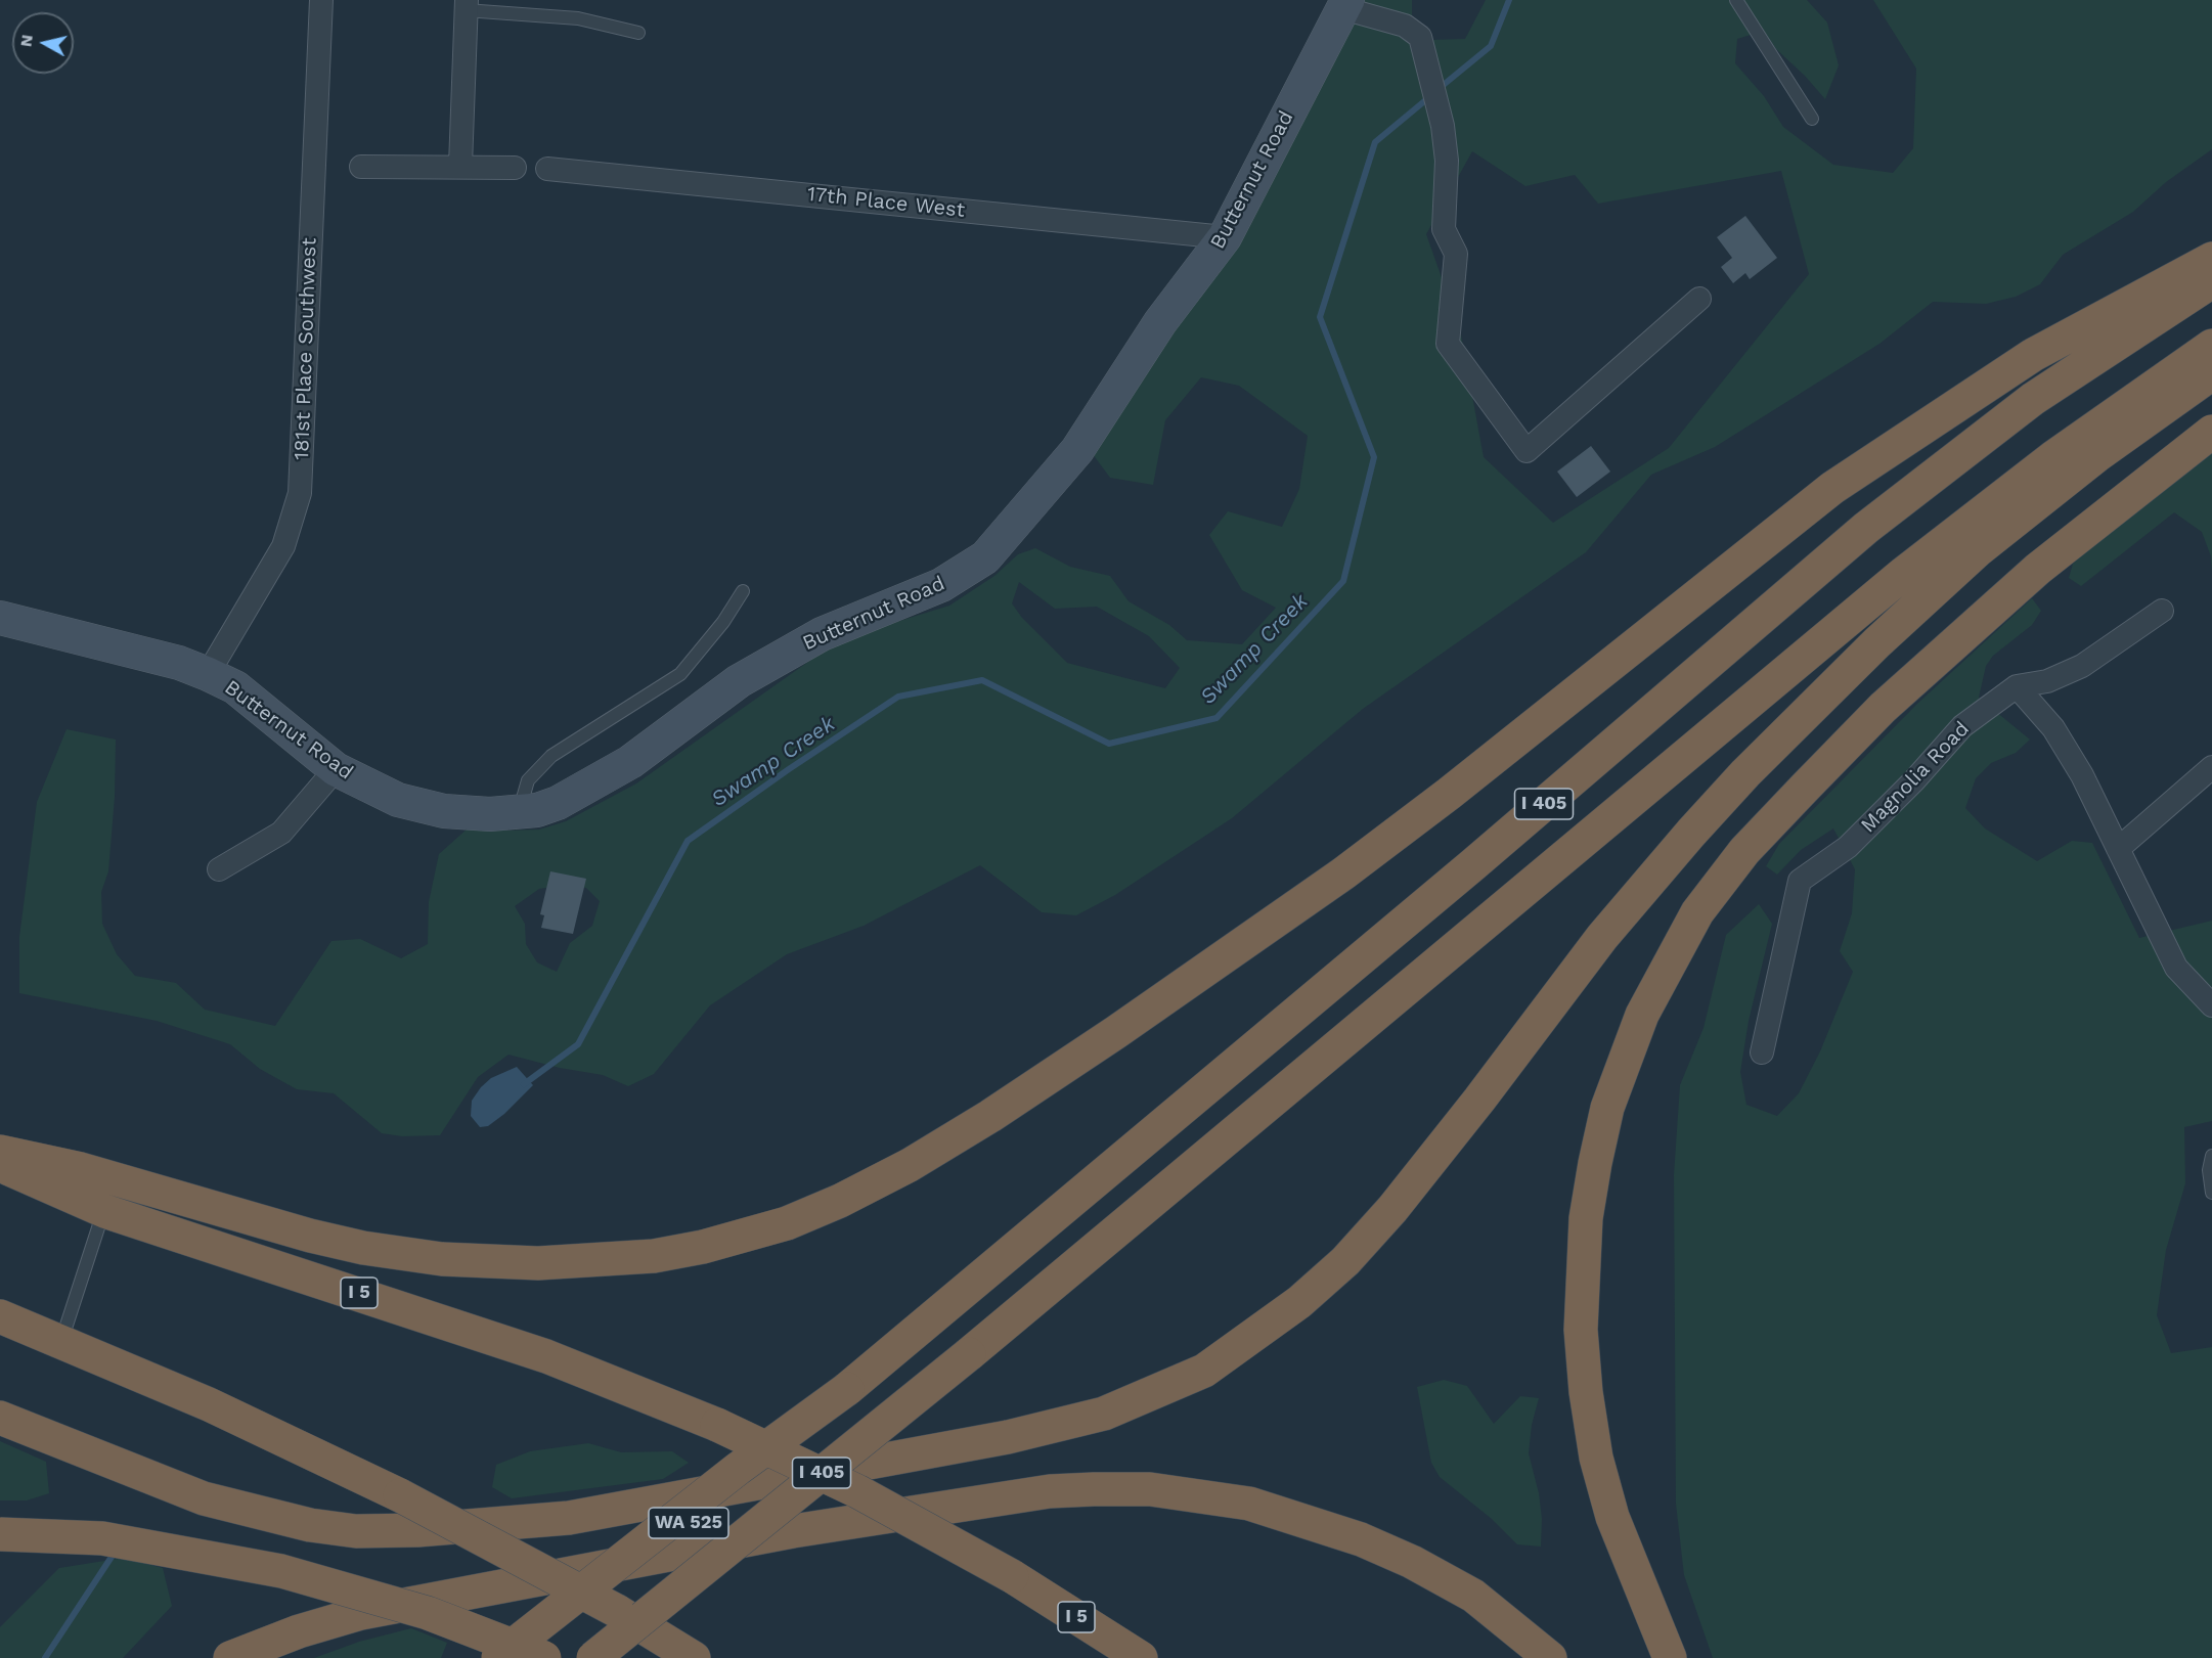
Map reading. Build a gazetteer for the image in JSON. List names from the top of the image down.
{
  "streets": {
    "highway": ["I 405", "I 5", "WA 525"],
    "street": [
      "Butternut Road",
      "17th Place West",
      "181st Place Southwest",
      "Magnolia Road"
    ]
  },
  "crossings": [
    ["Butternut Road", "17th Place West"],
    ["Butternut Road", "181st Place Southwest"],
    ["I 405", "WA 525"]
  ],
  "water": ["Swamp Creek"],
  "north": "left"
}
